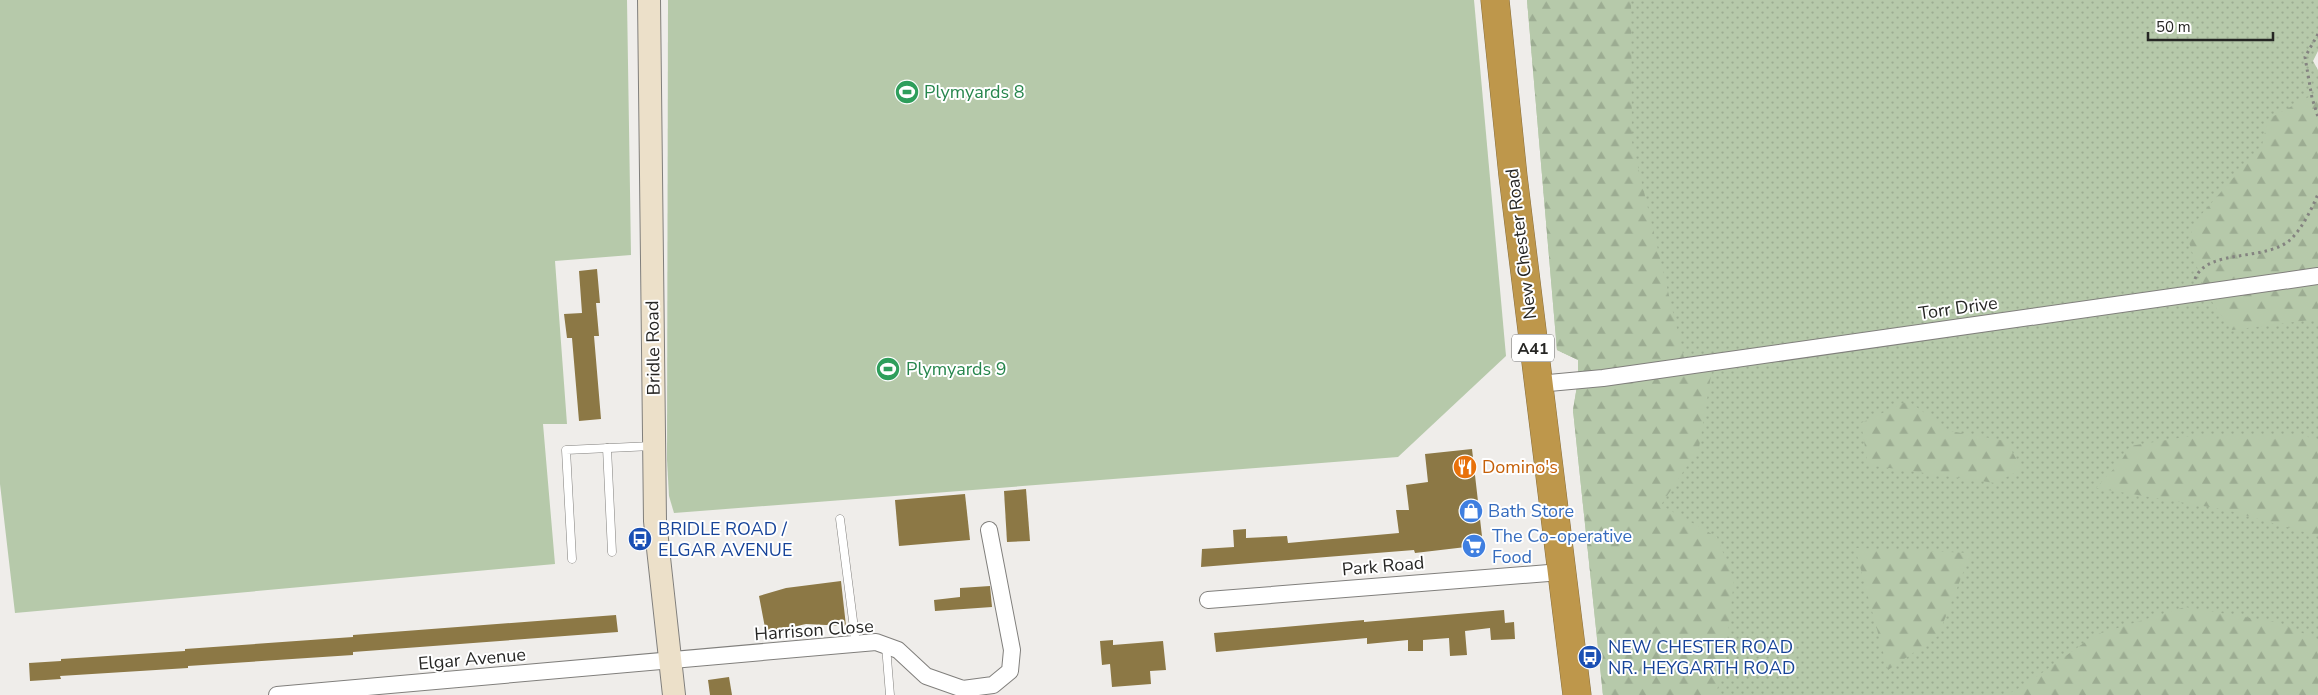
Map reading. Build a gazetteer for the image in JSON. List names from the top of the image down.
{
  "streets": {
    "highway": ["New Chester Road", "A41"],
    "street": [
      "Torr Drive",
      "Bridle Road",
      "Park Road",
      "Harrison Close",
      "Elgar Avenue"
    ]
  },
  "crossings": [
    ["New Chester Road", "Torr Drive"],
    ["New Chester Road", "Park Road"],
    ["Bridle Road", "Harrison Close"],
    ["Bridle Road", "Elgar Avenue"],
    ["Harrison Close", "Elgar Avenue"]
  ],
  "places": {
    "sports": ["Plymyards 8", "Plymyards 9"],
    "restaurant": ["Domino's"],
    "shop": ["Bath Store"],
    "bus stop": ["BRIDLE ROAD / ELGAR AVENUE", "NEW CHESTER ROAD NR. HEYGARTH ROAD"],
    "supermarket": ["The Co-operative Food"]
  },
  "scale_bar": "50 m"
}
